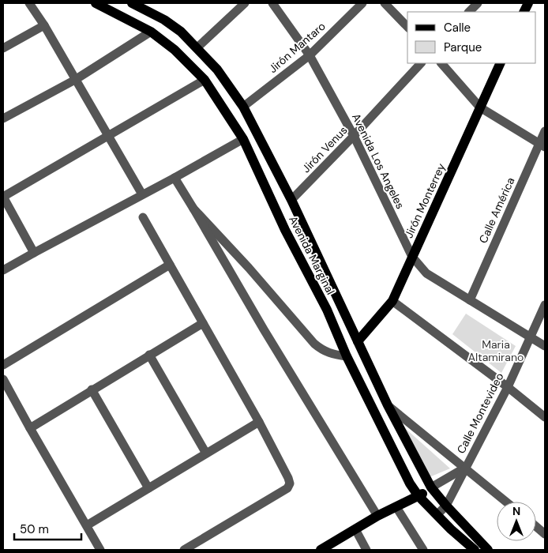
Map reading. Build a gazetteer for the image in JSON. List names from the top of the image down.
{
  "streets": {
    "main road": ["Jirón Monterrey", "Avenida Marginal"],
    "street": [
      "Jirón Mantaro",
      "Jirón Venus",
      "Avenida Los Angeles",
      "Calle América",
      "Calle Montevideo"
    ]
  },
  "crossings": [
    ["Jirón Mantaro", "Avenida Los Angeles"],
    ["Jirón Mantaro", "Avenida Marginal"],
    ["Jirón Venus", "Avenida Los Angeles"],
    ["Jirón Venus", "Avenida Marginal"],
    ["Avenida Los Angeles", "Jirón Monterrey"],
    ["Avenida Los Angeles", "Calle América"],
    ["Avenida Los Angeles", "Calle Montevideo"],
    ["Jirón Monterrey", "Avenida Marginal"],
    ["Avenida Marginal", "Calle Montevideo"]
  ],
  "parks": ["Maria Altamirano"],
  "legend": ["Calle", "Parque"],
  "scale_bar": "50 m",
  "north": "top"
}
